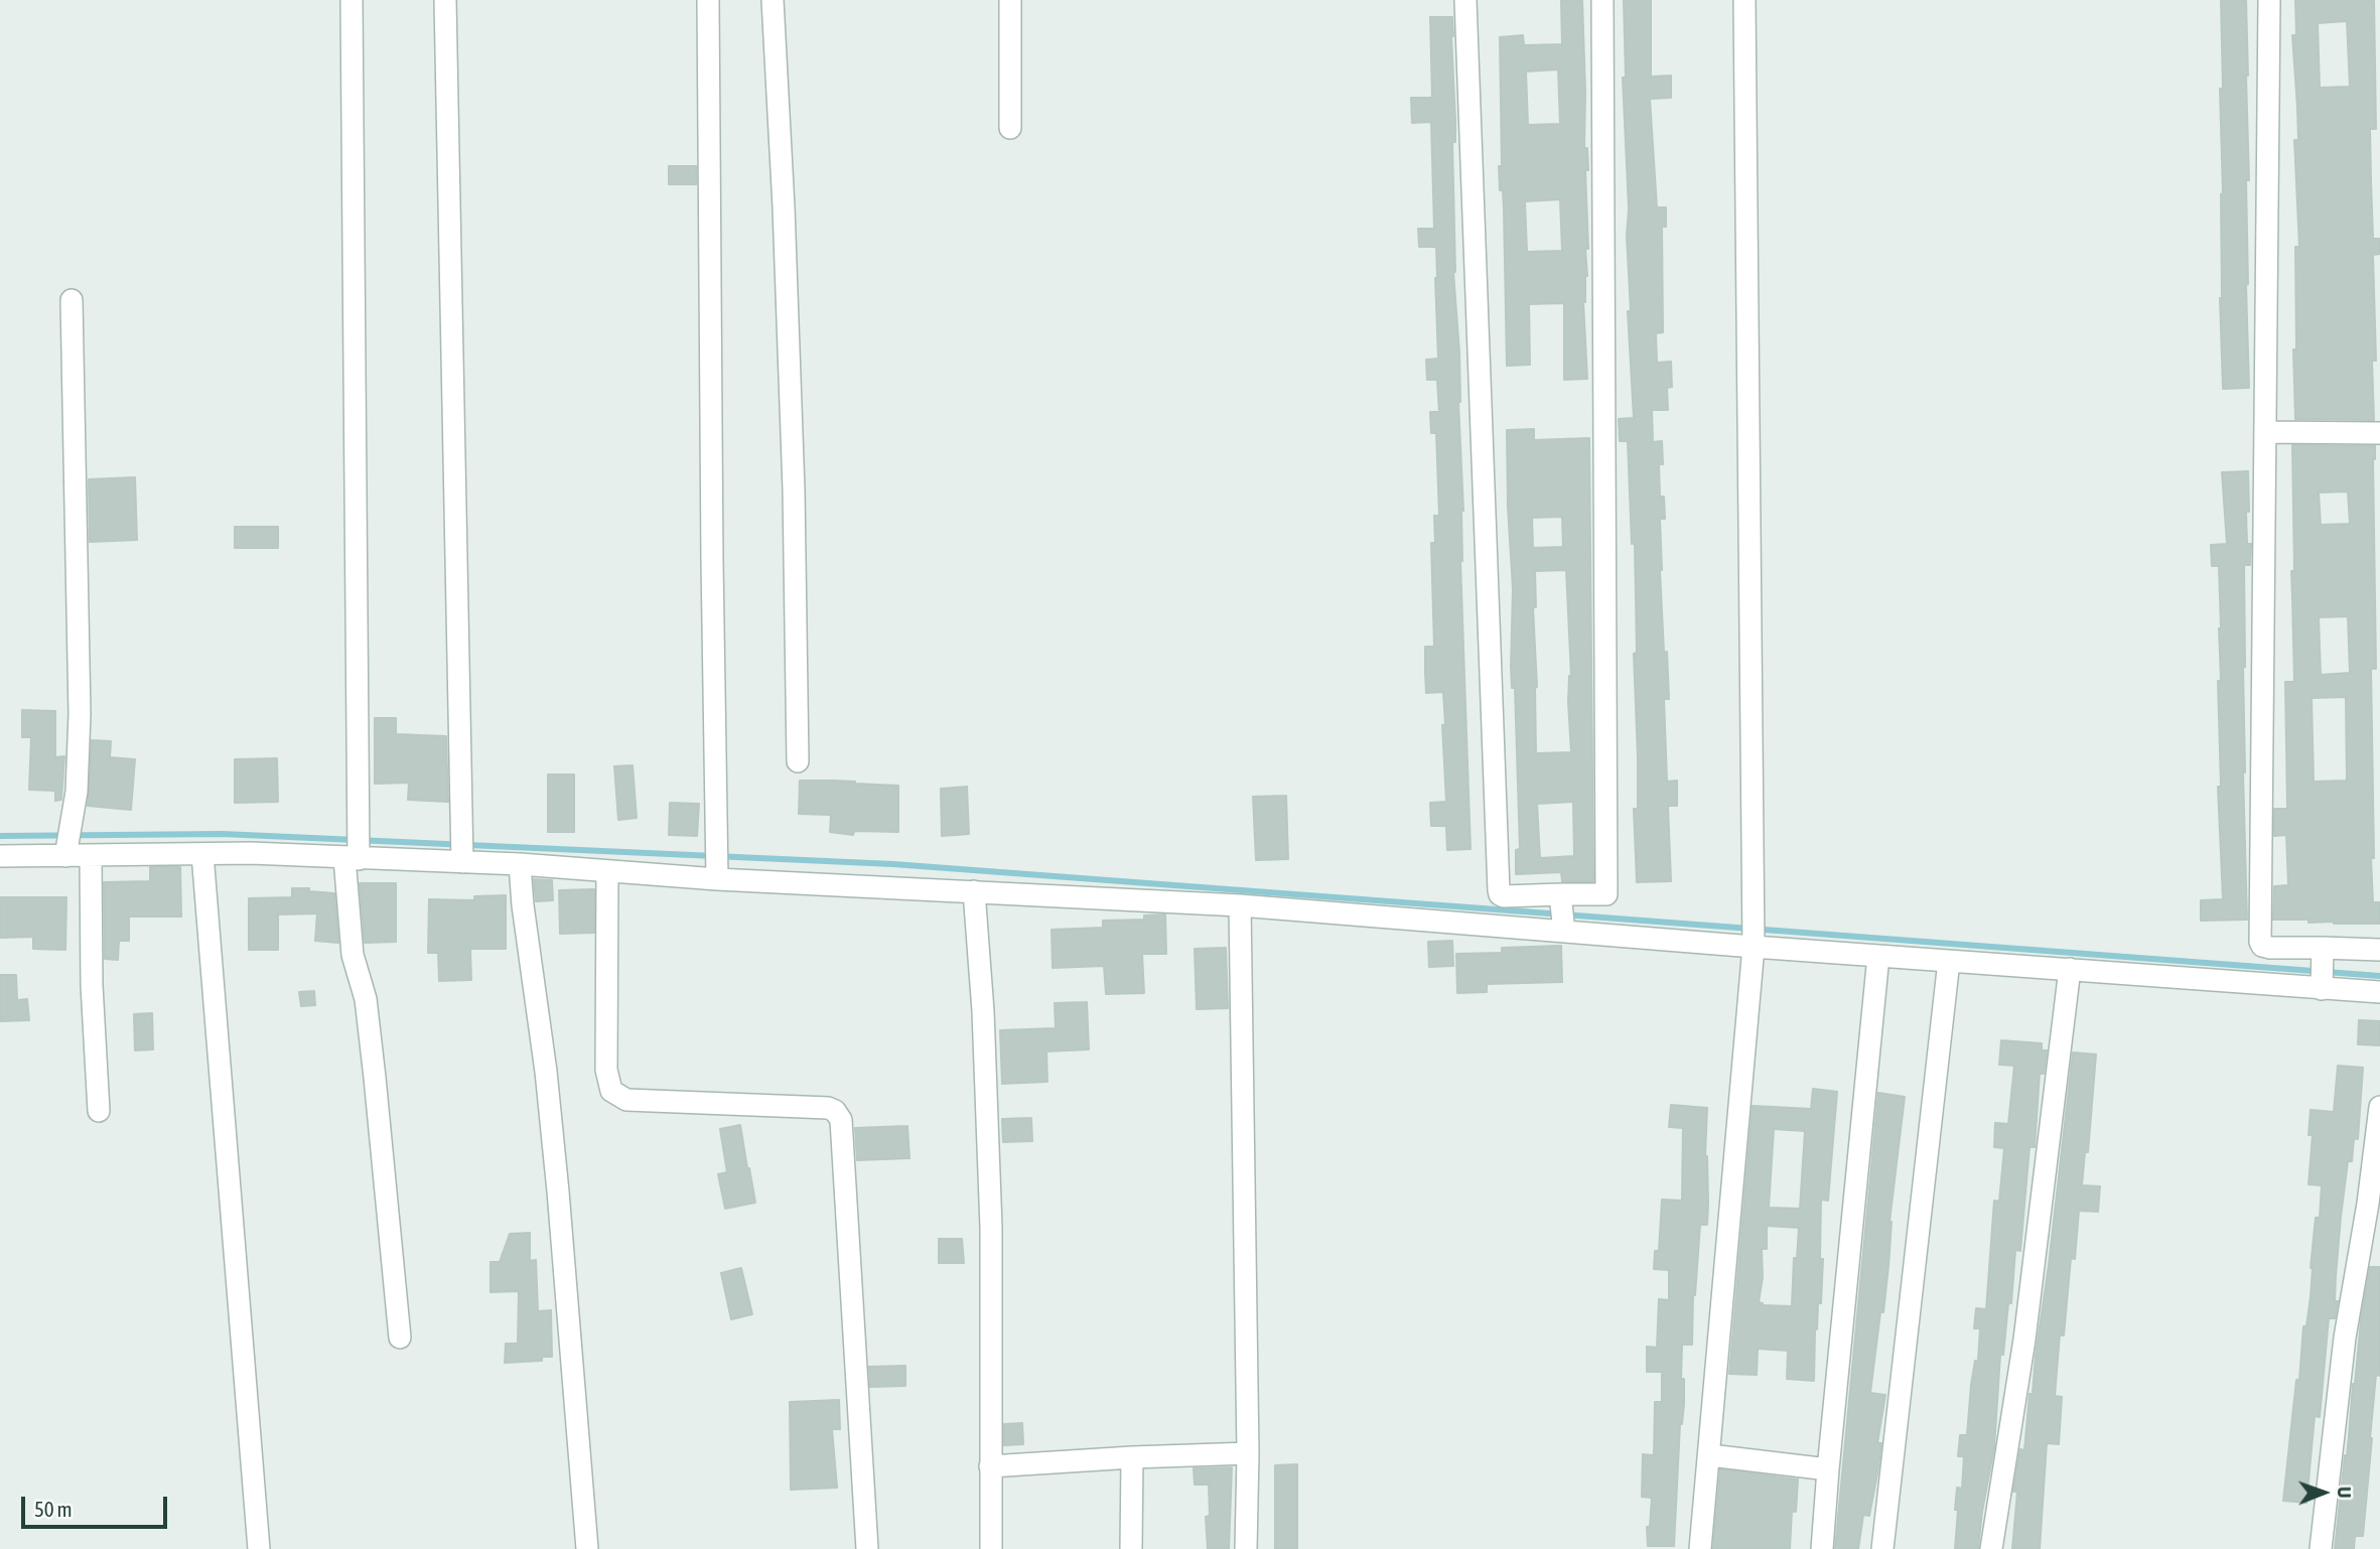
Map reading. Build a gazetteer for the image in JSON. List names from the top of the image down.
{
  "scale_bar": "50 m",
  "north": "right"
}
